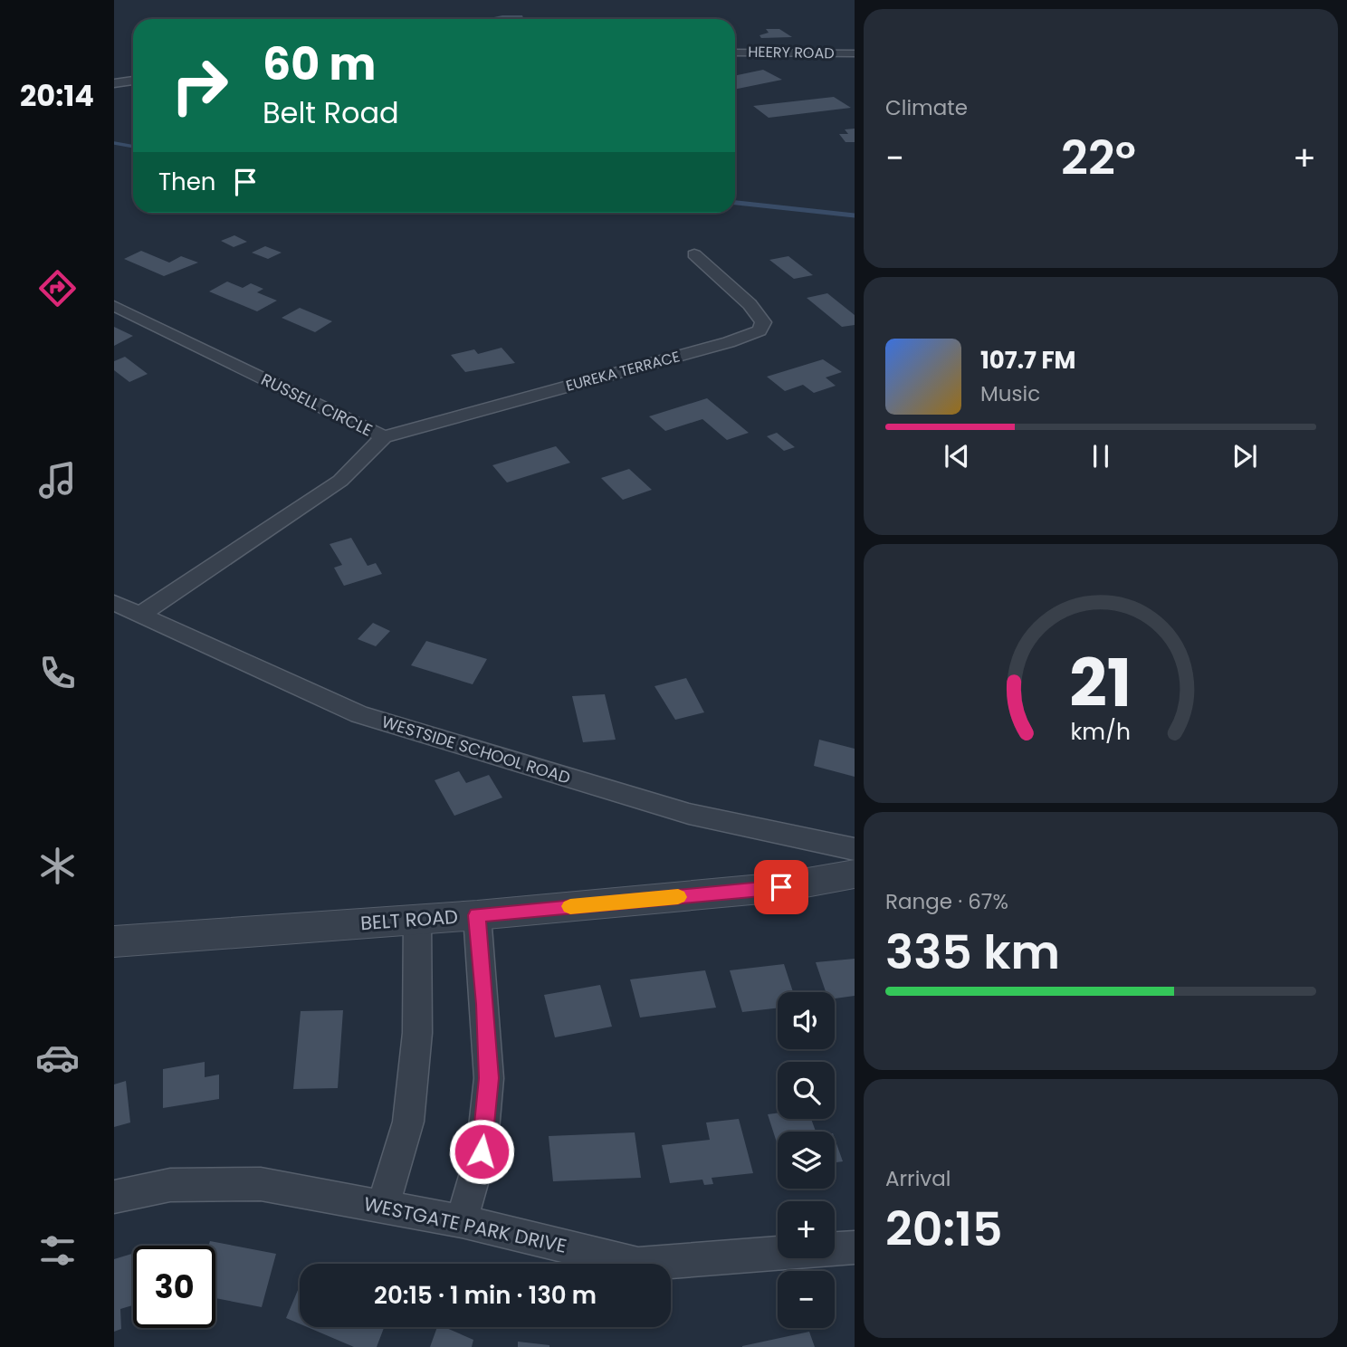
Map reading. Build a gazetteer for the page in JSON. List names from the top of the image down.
{
  "streets": {
    "street": [
      "HEERY ROAD",
      "EUREKA TERRACE",
      "RUSSELL CIRCLE",
      "WESTSIDE SCHOOL ROAD",
      "BELT ROAD",
      "WESTGATE PARK DRIVE"
    ]
  },
  "crossings": [
    ["EUREKA TERRACE", "RUSSELL CIRCLE"],
    ["RUSSELL CIRCLE", "WESTSIDE SCHOOL ROAD"]
  ],
  "page": {
    "tabs": "20:14",
    "tile": [
      "Climate",
      ["Range · 67%", "335 km"],
      ["Arrival", "20:15"]
    ],
    "turn": ["60 m", "Belt Road"],
    "heat": ["−", "22°", "+"],
    "then": "Then",
    "song": ["107.7 FM", "Music"],
    "map_buttons": ["+", "−"],
    "limit": "30",
    "trip": "20:15 · 1 min · 130 m",
    "gauge": ["21", "km/h"]
  }
}
